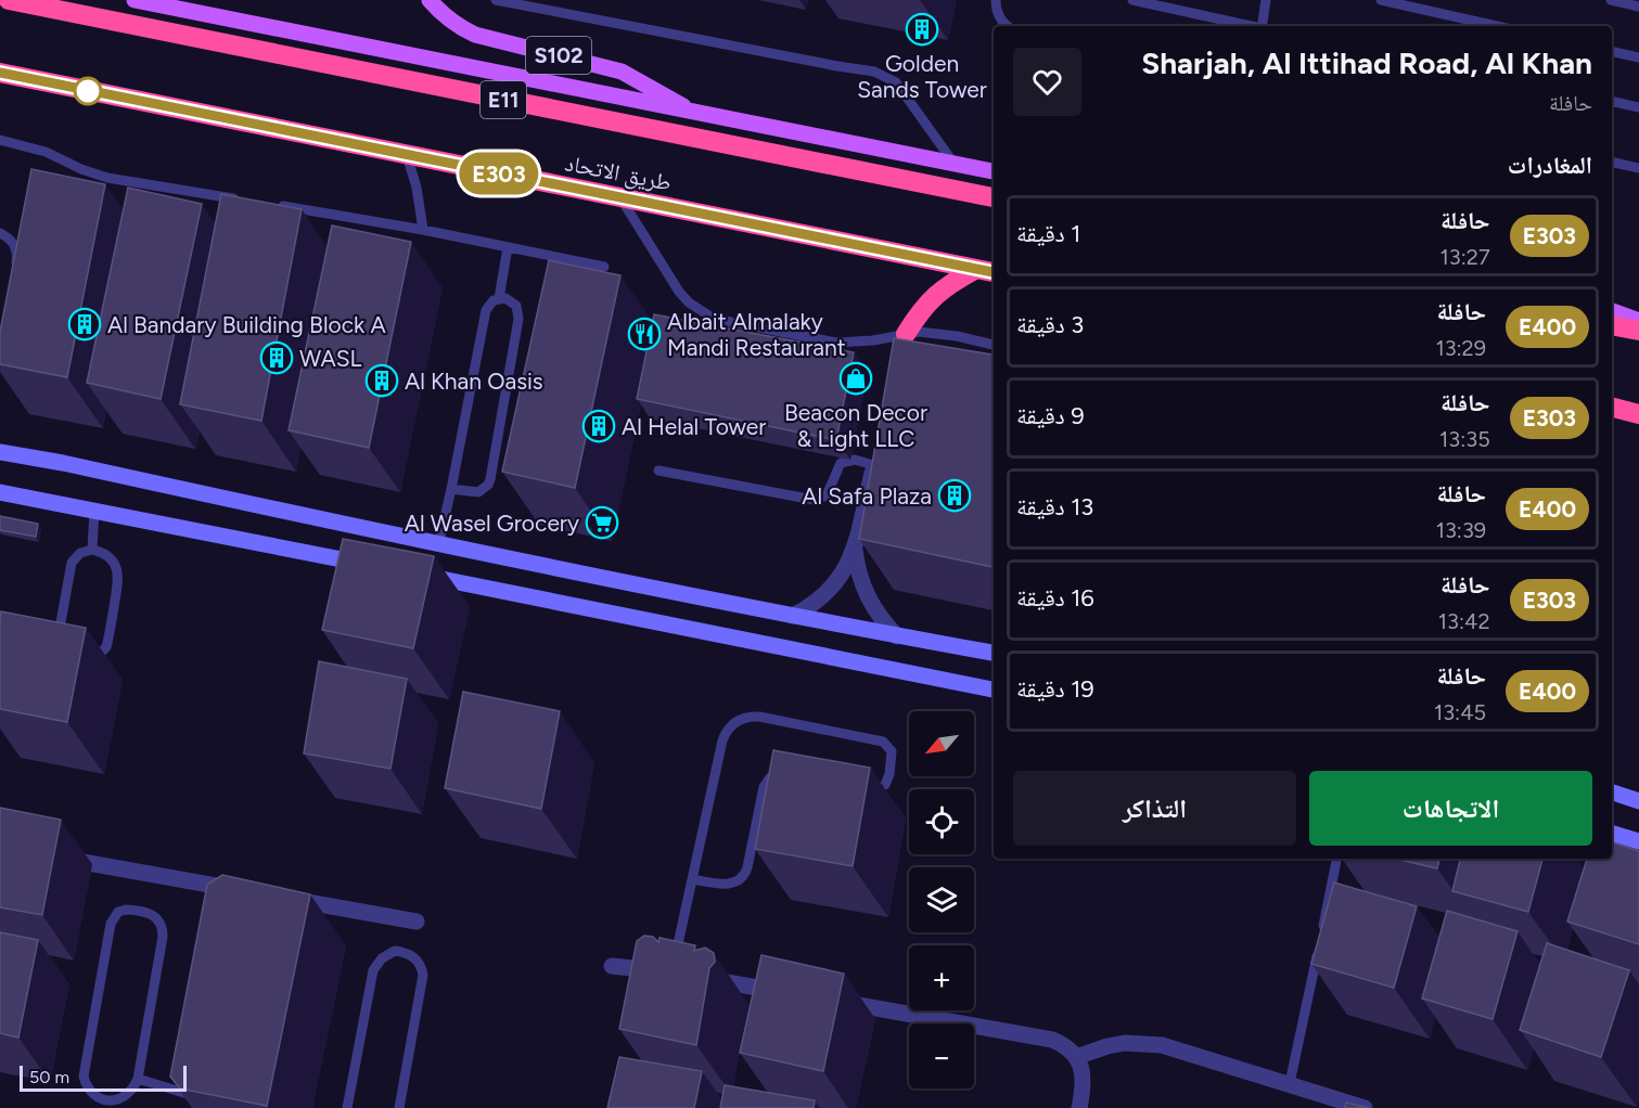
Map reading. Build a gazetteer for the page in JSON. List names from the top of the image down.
{
  "streets": {
    "highway": ["E11", "طريق الاتحاد"],
    "main road": ["S102"]
  },
  "places": {
    "building": [
      "Golden Sands Tower",
      "Al Bandary Building Block A",
      "WASL",
      "Al Khan Oasis",
      "Al Helal Tower",
      "Al Safa Plaza"
    ],
    "restaurant": ["Albait Almalaky Mandi Restaurant"],
    "shop": ["Beacon Decor & Light LLC"],
    "supermarket": ["Al Wasel Grocery"]
  },
  "lines": ["bus line E303"],
  "scale_bar": "50 m",
  "north": "bottom left",
  "page": {
    "on_map": "E303",
    "heading": [
      ["Sharjah, Al Ittihad Road, Al Khan", "حافلة"],
      "المغادرات"
    ],
    "list": [
      {
        "mark": "E303",
        "name": "حافلة",
        "note": "13:27",
        "value": "1 دقيقة"
      },
      {
        "mark": "E400",
        "name": "حافلة",
        "note": "13:29",
        "value": "3 دقيقة"
      },
      {
        "mark": "E303",
        "name": "حافلة",
        "note": "13:35",
        "value": "9 دقيقة"
      },
      {
        "mark": "E400",
        "name": "حافلة",
        "note": "13:39",
        "value": "13 دقيقة"
      },
      {
        "mark": "E303",
        "name": "حافلة",
        "note": "13:42",
        "value": "16 دقيقة"
      },
      {
        "mark": "E400",
        "name": "حافلة",
        "note": "13:45",
        "value": "19 دقيقة"
      }
    ],
    "map_buttons": ["+", "−"],
    "buttons": ["الاتجاهات", "التذاكر"],
    "scale": "50 m"
  }
}
